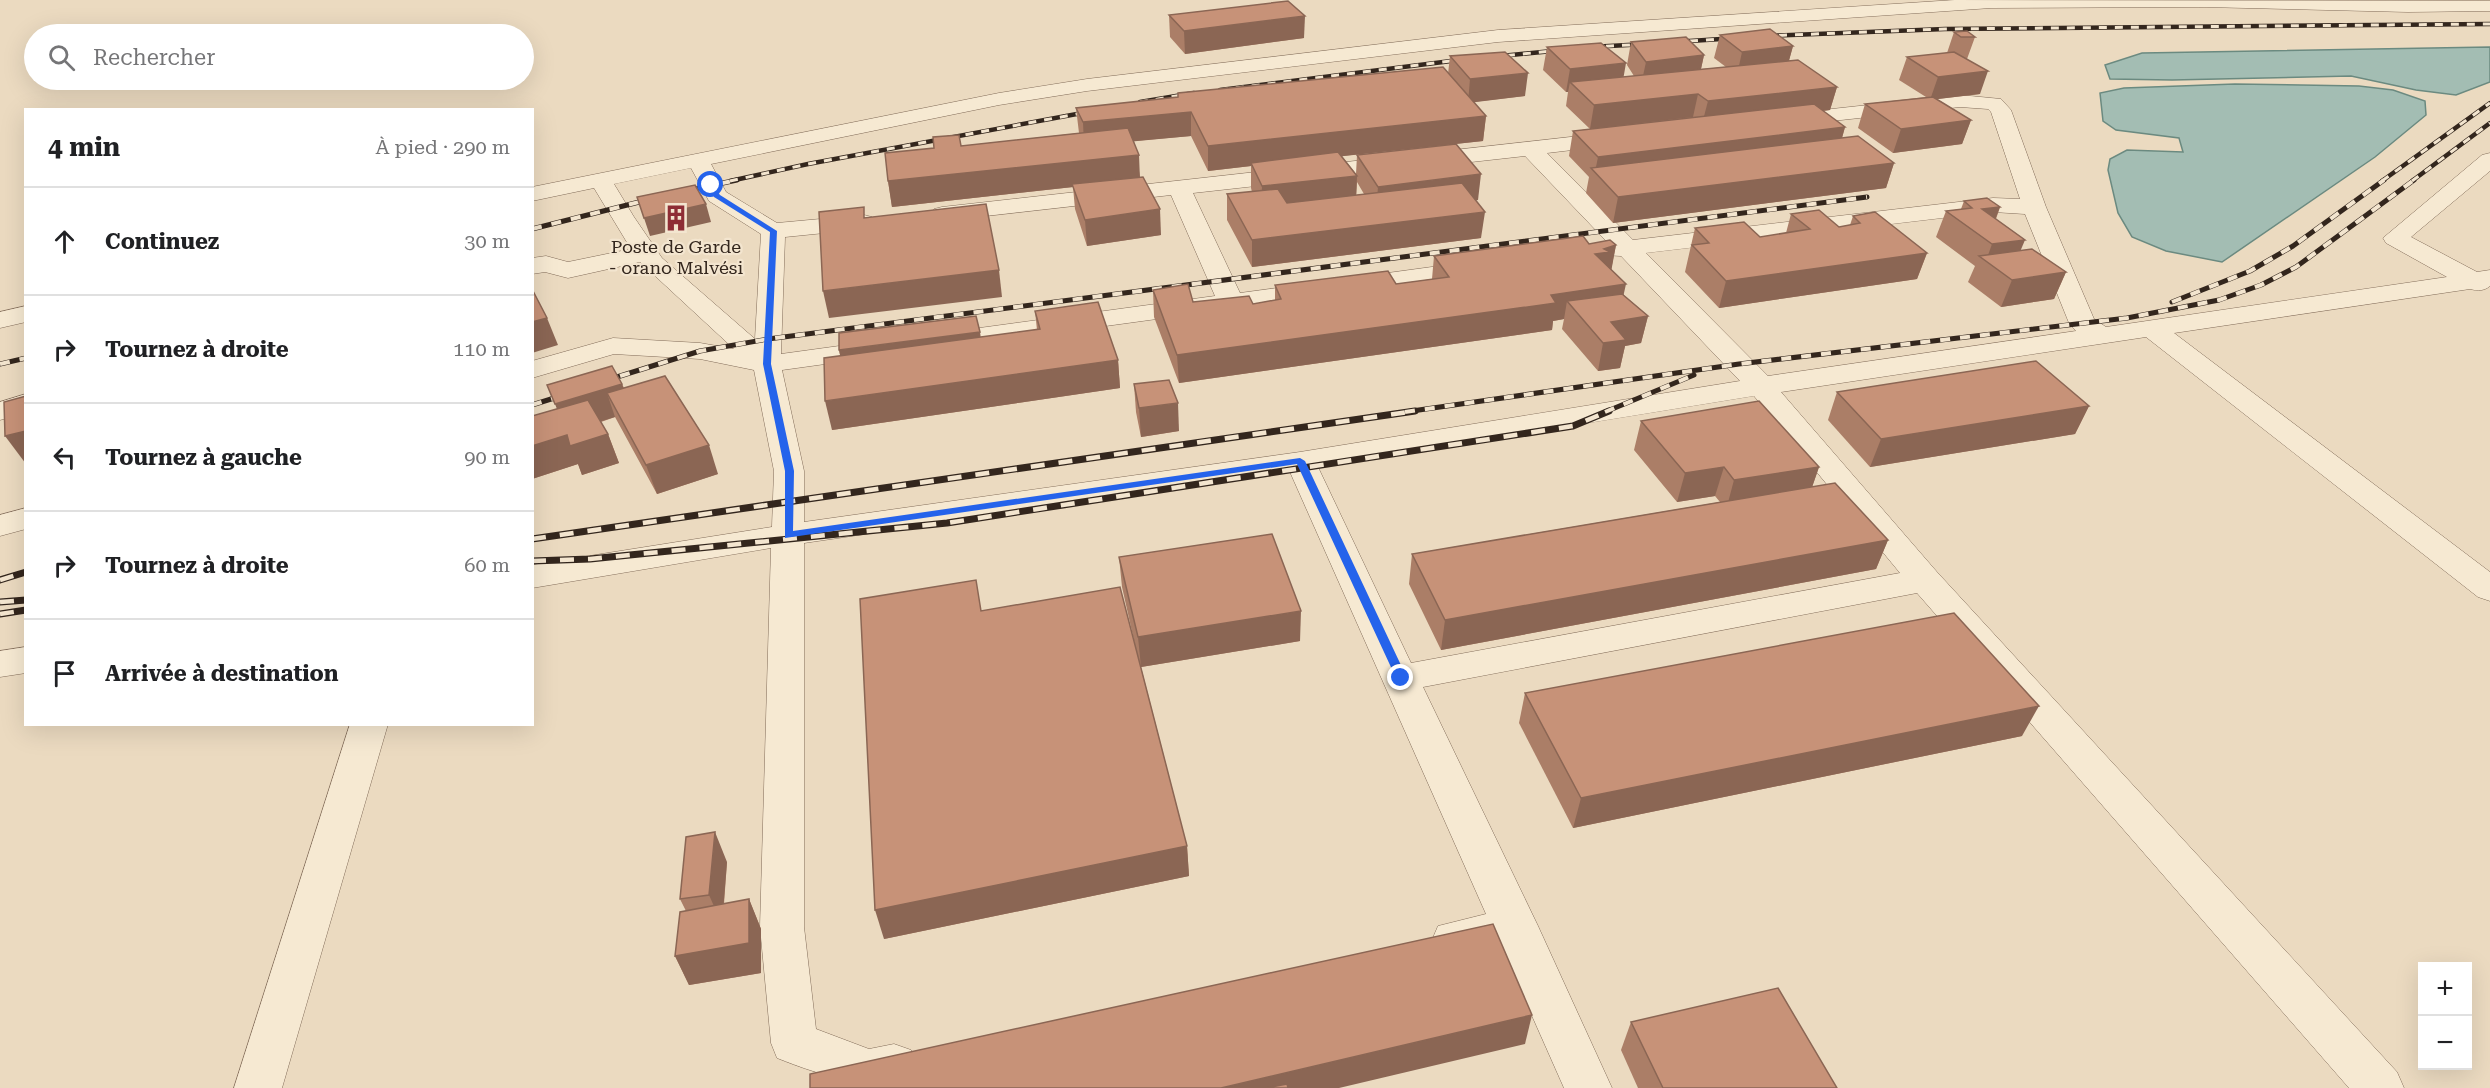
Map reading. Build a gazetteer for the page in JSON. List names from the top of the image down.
{
  "places": {
    "building": ["Poste de Garde - orano Malvési"]
  },
  "page": {
    "search": "Rechercher",
    "heading": ["4 min", "À pied · 290 m"],
    "list": [
      ["Continuez", "30 m"],
      ["Tournez à droite", "110 m"],
      ["Tournez à gauche", "90 m"],
      ["Tournez à droite", "60 m"],
      "Arrivée à destination"
    ],
    "map_buttons": ["+", "−"]
  }
}
